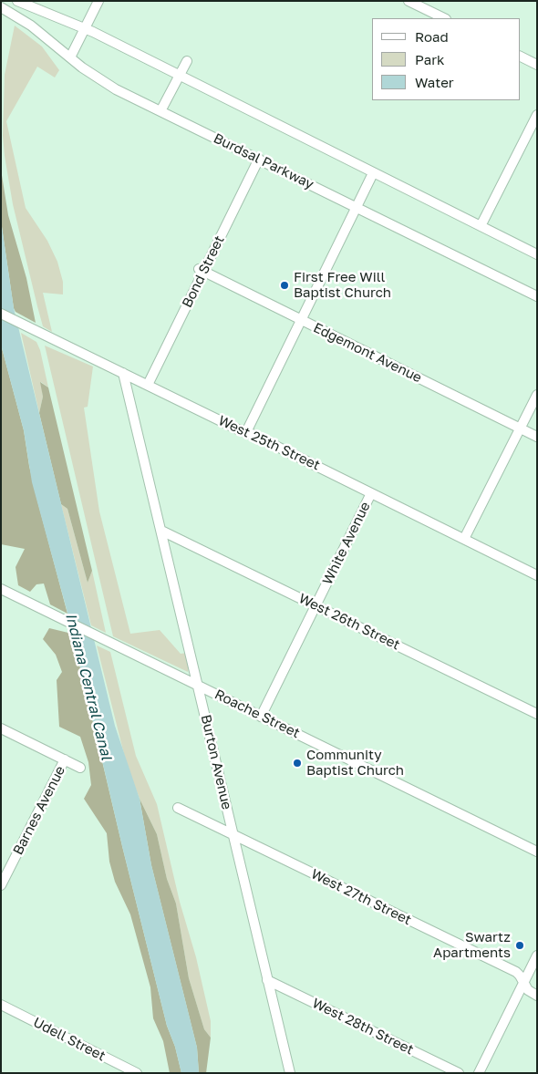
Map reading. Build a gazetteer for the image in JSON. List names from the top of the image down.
{
  "streets": {
    "street": [
      "Burdsal Parkway",
      "Bond Street",
      "Edgemont Avenue",
      "West 25th Street",
      "White Avenue",
      "West 26th Street",
      "Roache Street",
      "Burton Avenue",
      "Barnes Avenue",
      "West 27th Street",
      "West 28th Street",
      "Udell Street"
    ]
  },
  "crossings": [
    ["Burdsal Parkway", "Bond Street"],
    ["Bond Street", "Edgemont Avenue"],
    ["Bond Street", "West 25th Street"],
    ["West 25th Street", "White Avenue"],
    ["West 25th Street", "Burton Avenue"],
    ["White Avenue", "West 26th Street"],
    ["White Avenue", "Roache Street"],
    ["West 26th Street", "Burton Avenue"],
    ["Roache Street", "Burton Avenue"],
    ["Burton Avenue", "West 27th Street"],
    ["Burton Avenue", "West 28th Street"]
  ],
  "water": ["Indiana Central Canal"],
  "places": ["First Free Will Baptist Church", "Community Baptist Church", "Swartz Apartments"],
  "legend": ["Road", "Park", "Water"]
}
